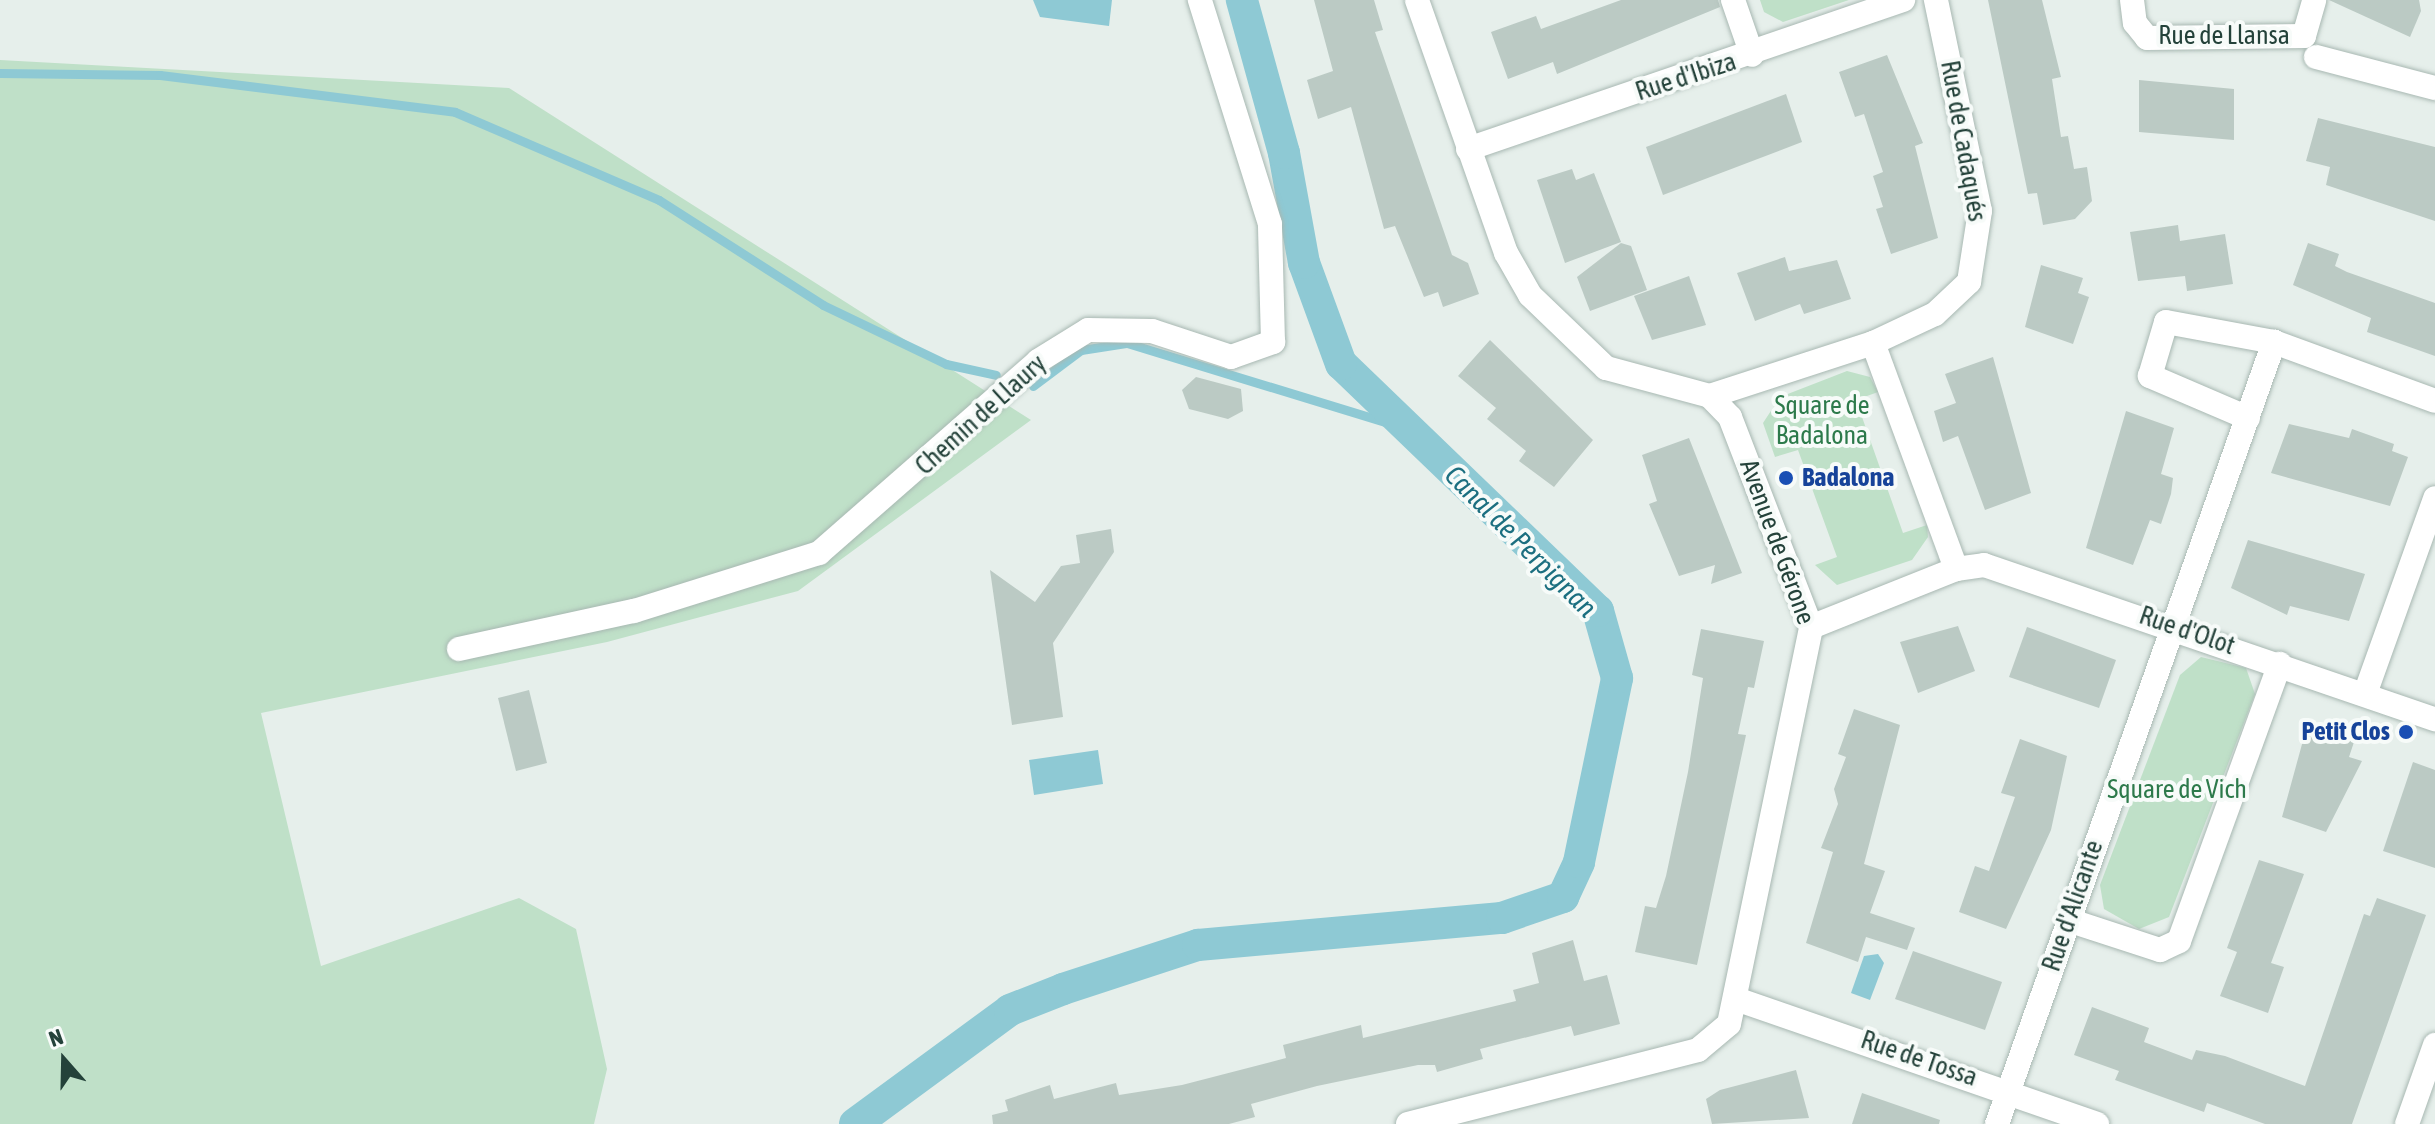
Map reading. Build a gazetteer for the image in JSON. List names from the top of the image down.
{
  "streets": {
    "street": [
      "Rue de Llansa",
      "Rue d'Ibiza",
      "Rue de Cadaqués",
      "Chemin de Llaury",
      "Avenue de Gérone",
      "Rue d'Olot",
      "Rue d'Alicante",
      "Rue de Tossa"
    ]
  },
  "crossings": [
    ["Rue de Cadaqués", "Avenue de Gérone"],
    ["Avenue de Gérone", "Rue d'Olot"],
    ["Avenue de Gérone", "Rue de Tossa"],
    ["Rue d'Olot", "Rue d'Alicante"],
    ["Rue d'Alicante", "Rue de Tossa"]
  ],
  "water": ["Canal de Perpignan"],
  "parks": ["Square de Badalona", "Square de Vich"],
  "places": ["Badalona", "Petit Clos"],
  "north": "top"
}
